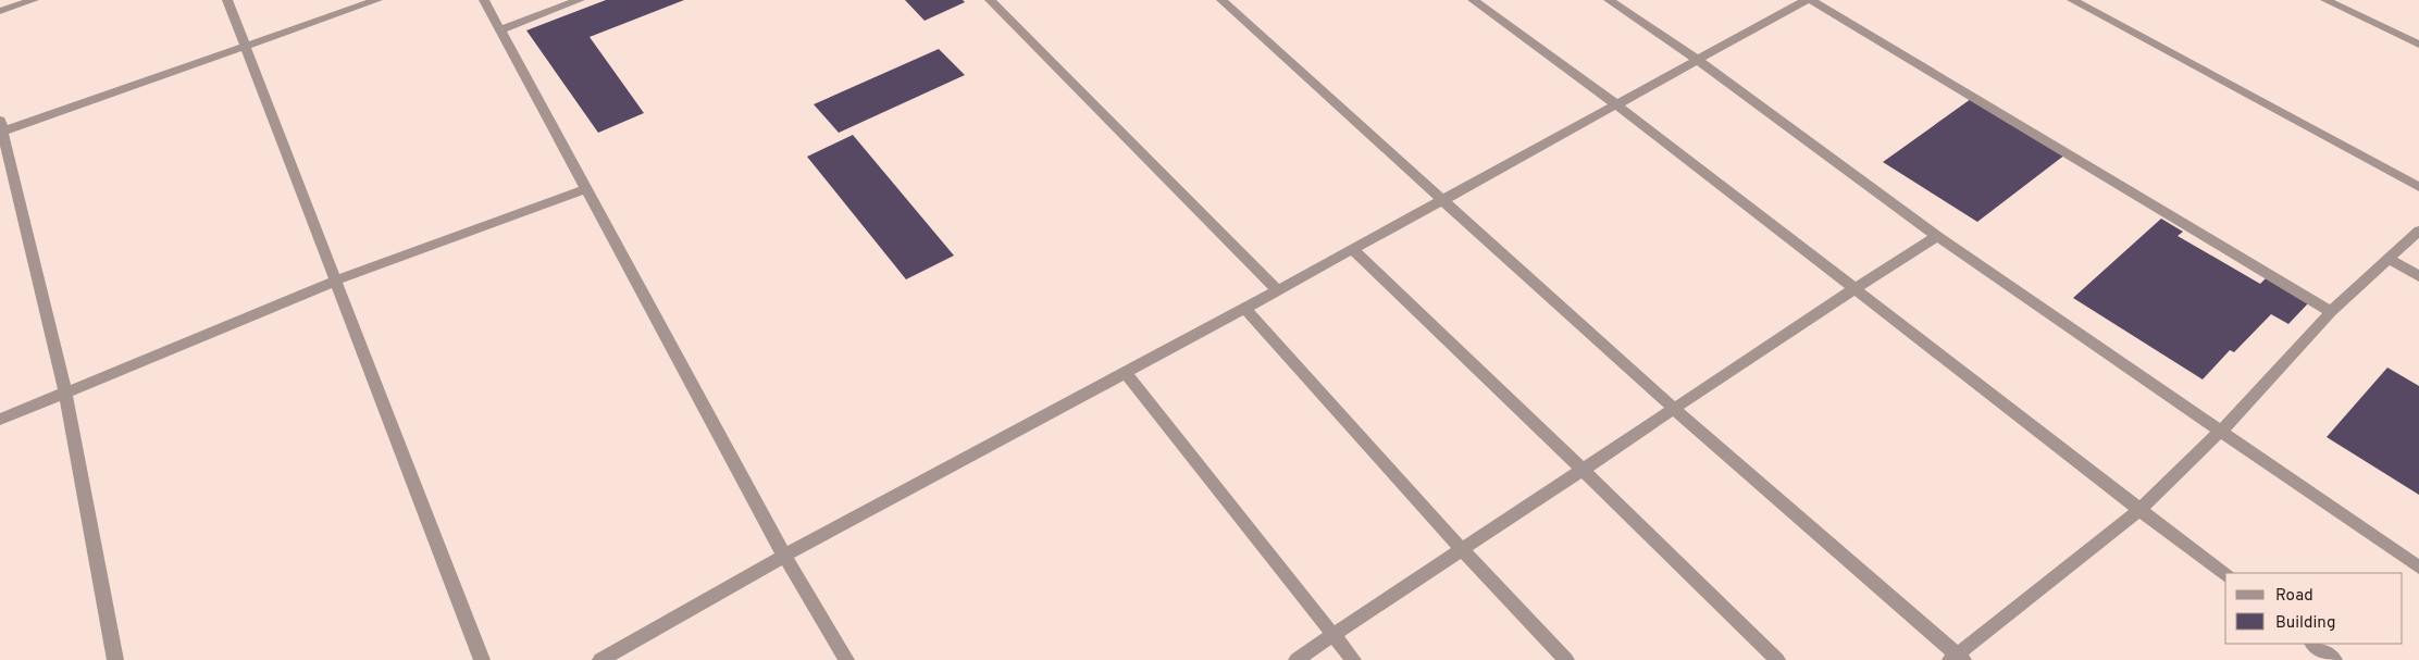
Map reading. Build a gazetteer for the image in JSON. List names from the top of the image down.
{
  "legend": ["Road", "Building"]
}
